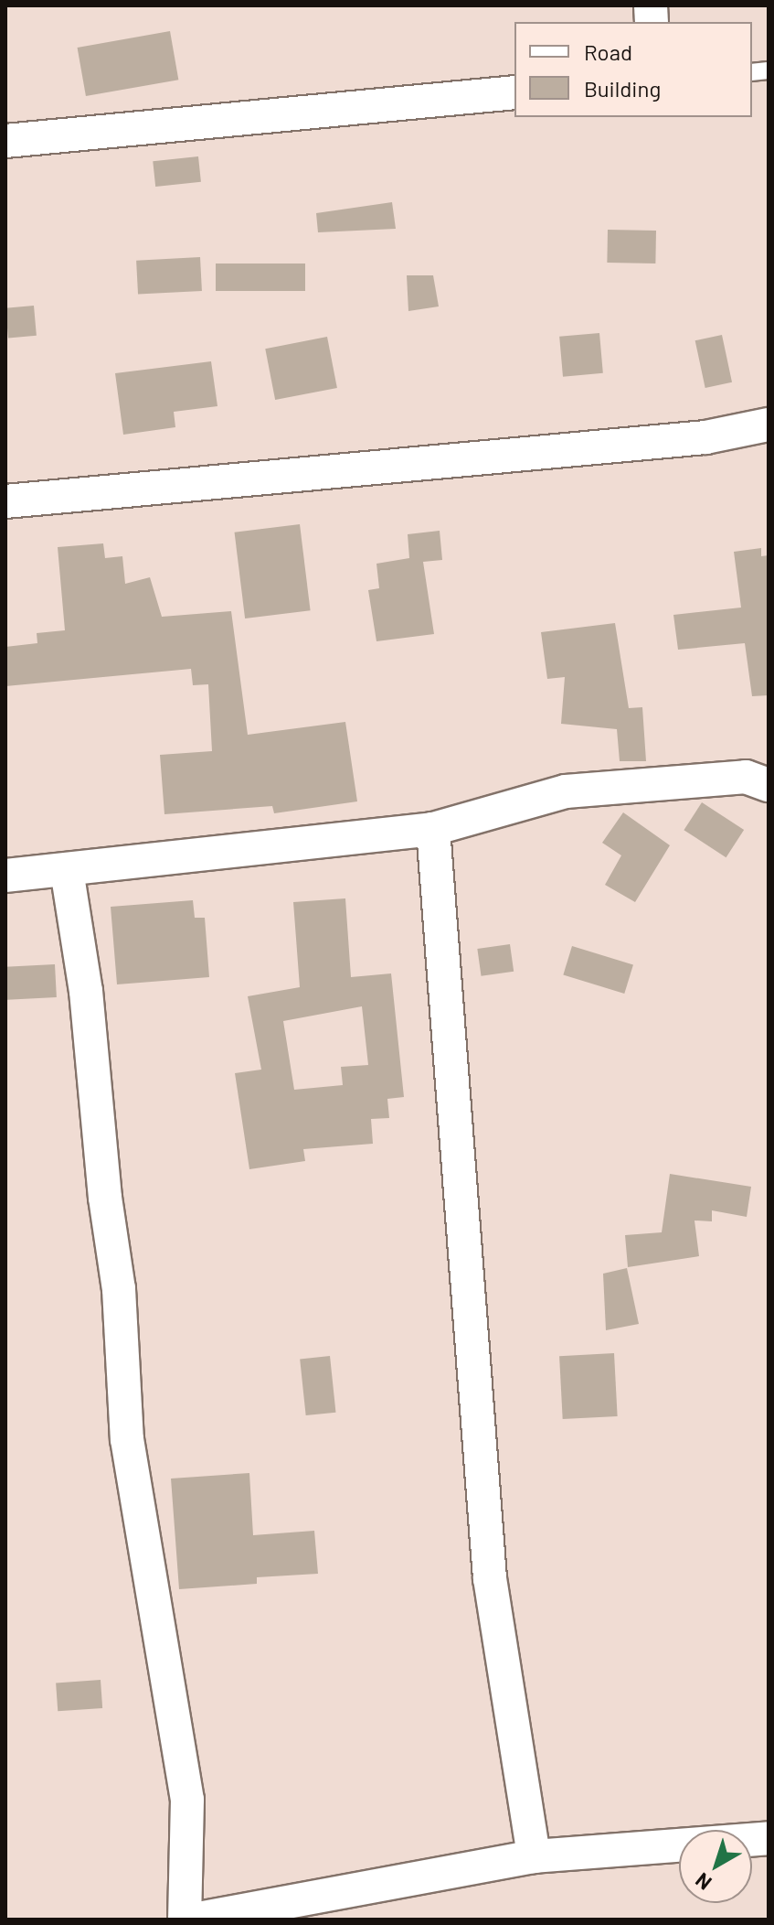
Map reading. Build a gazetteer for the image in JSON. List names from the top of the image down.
{
  "legend": ["Road", "Building"],
  "north": "bottom left"
}
